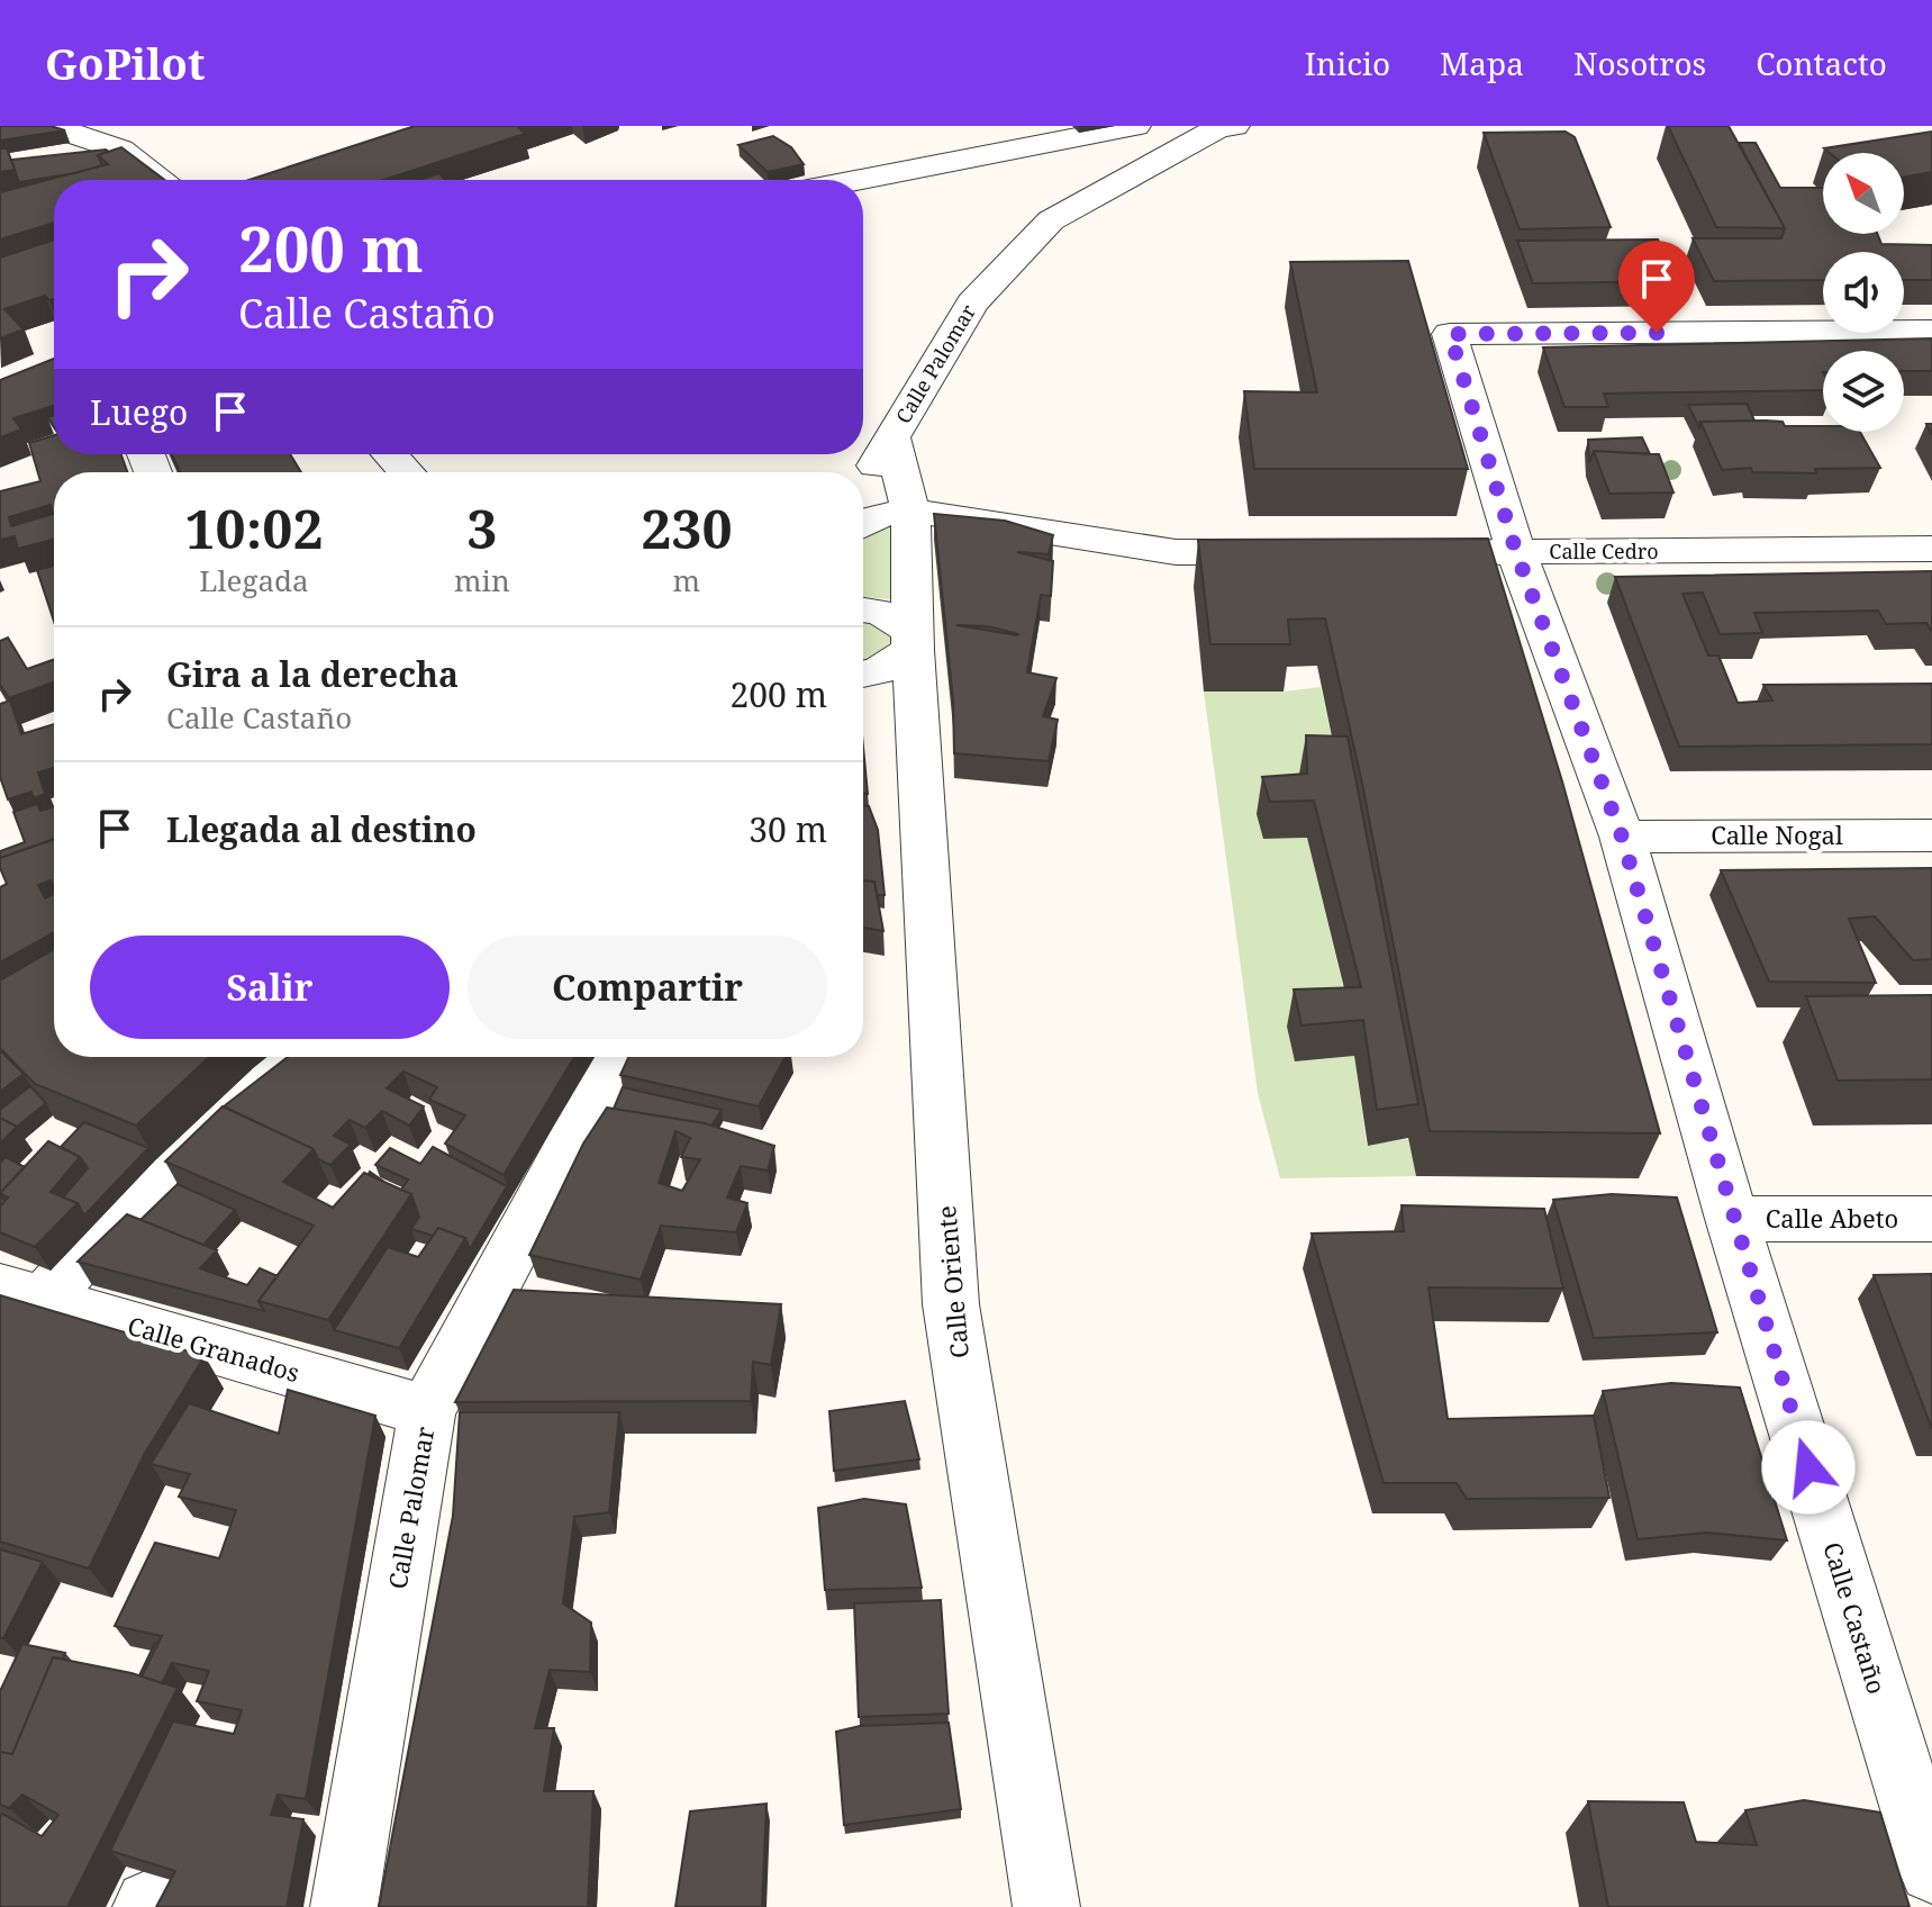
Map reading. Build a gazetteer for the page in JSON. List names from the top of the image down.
{
  "streets": {
    "street": [
      "Calle Palomar",
      "Calle Cedro",
      "Calle Nogal",
      "Calle Abeto",
      "Calle Oriente",
      "Calle Granados",
      "Calle Castaño"
    ]
  },
  "crossings": [
    ["Calle Palomar", "Calle Oriente"],
    ["Calle Palomar", "Calle Granados"],
    ["Calle Cedro", "Calle Castaño"],
    ["Calle Nogal", "Calle Castaño"],
    ["Calle Abeto", "Calle Castaño"]
  ],
  "north": "top left",
  "page": {
    "header": "GoPilot",
    "nav": [
      "Inicio",
      "Mapa",
      "Nosotros",
      "Contacto"
    ],
    "turn": ["200 m", "Calle Castaño"],
    "then": "Luego",
    "eta": [
      "10:02",
      "Llegada",
      "3",
      "min",
      "230",
      "m"
    ],
    "list": [
      {
        "name": "Gira a la derecha",
        "note": "Calle Castaño",
        "value": "200 m"
      },
      {
        "name": "Llegada al destino",
        "value": "30 m"
      }
    ],
    "buttons": ["Salir", "Compartir"]
  }
}
